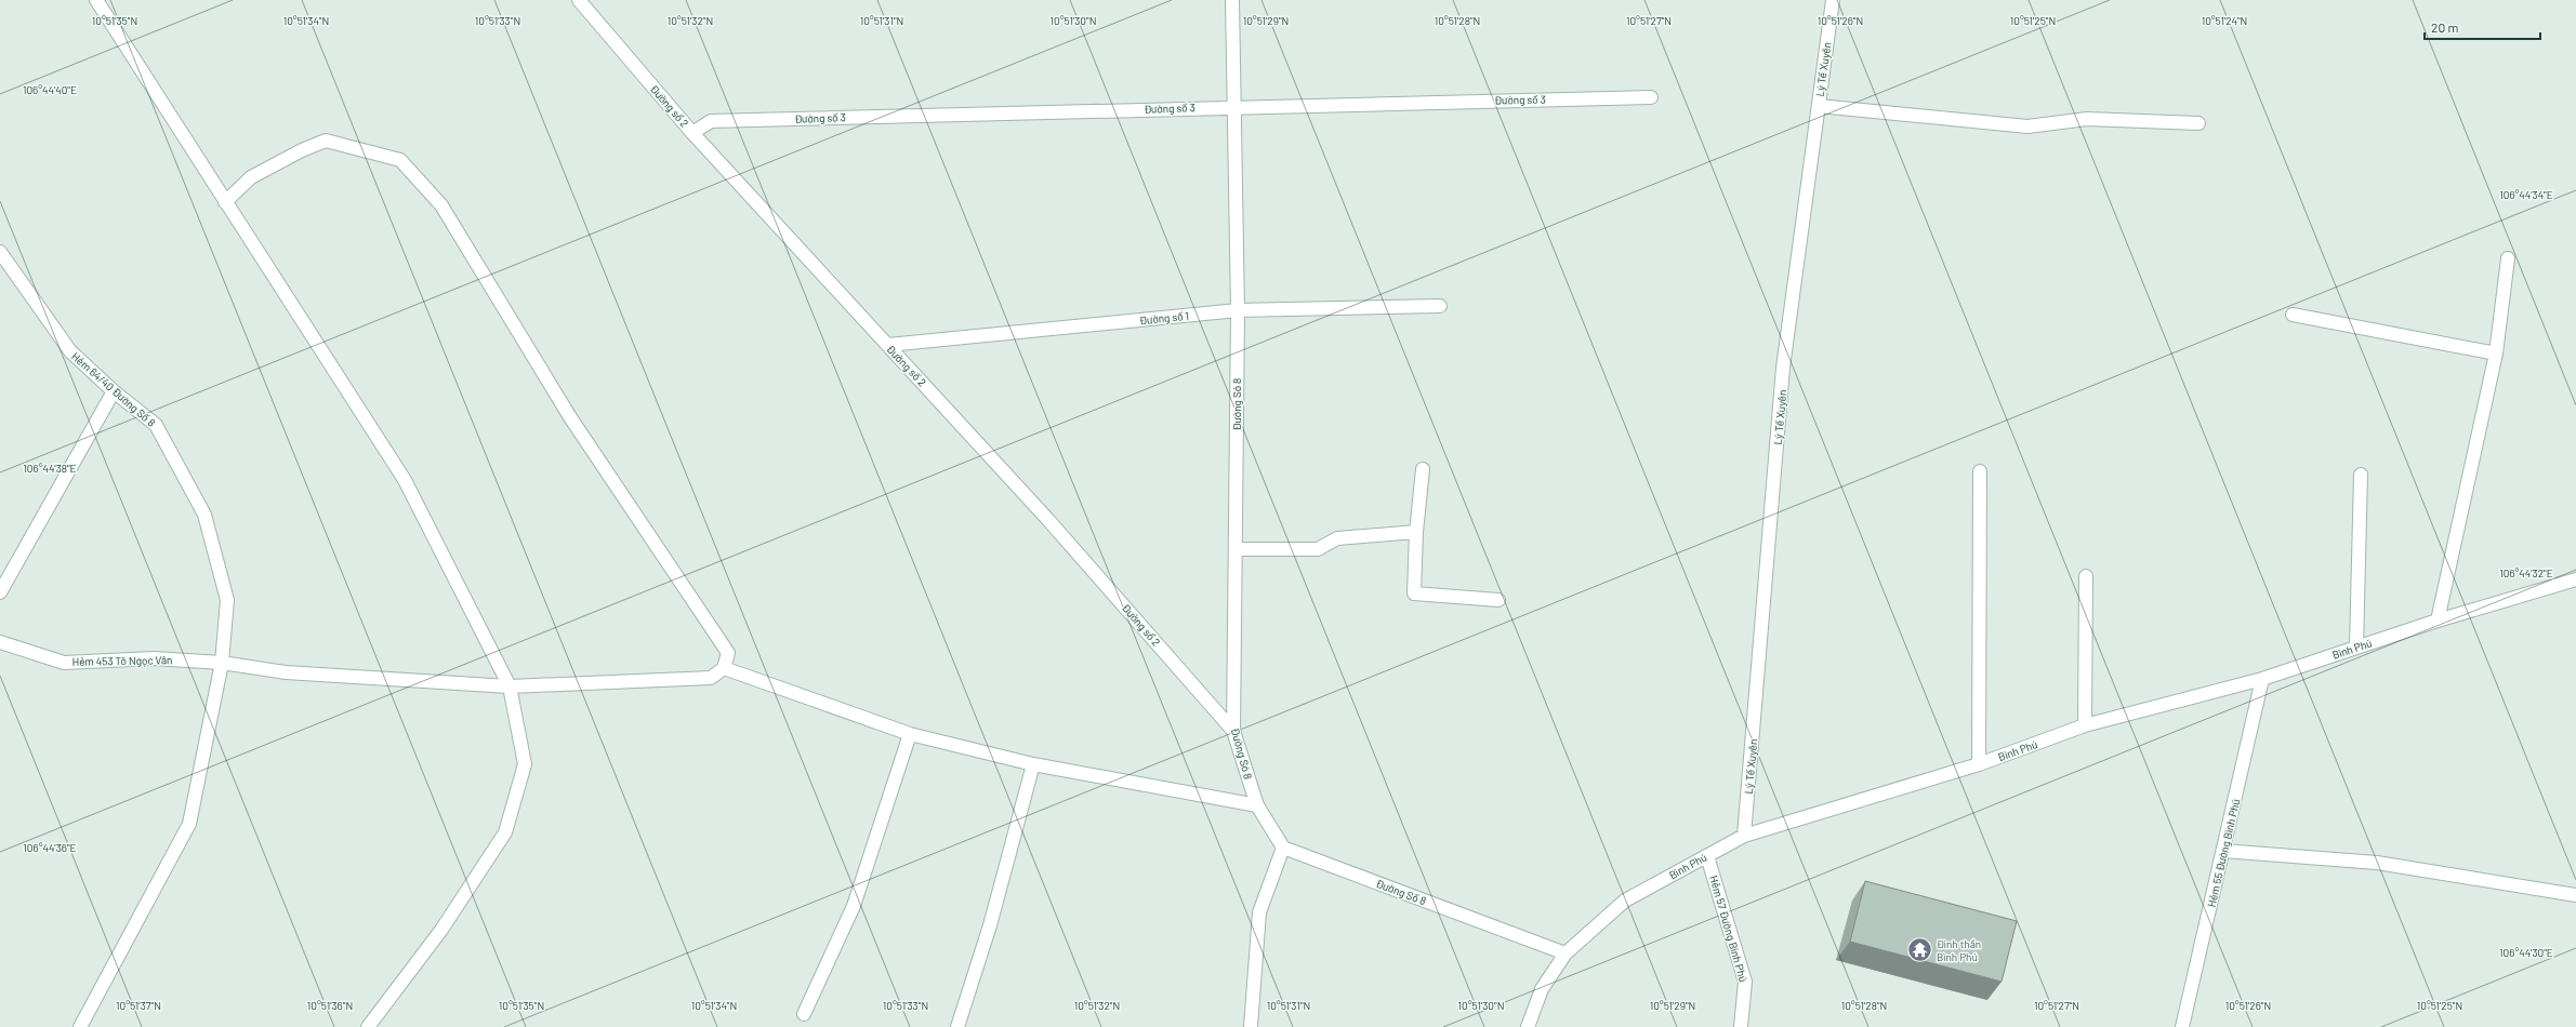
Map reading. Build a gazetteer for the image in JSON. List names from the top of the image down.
{
  "streets": {
    "street": [
      "Lý Tế Xuyên",
      "Đường số 3",
      "Đường số 2",
      "Đường số 1",
      "Hẻm 64/40 Đường Số 8",
      "Đường Só 8",
      "Bình Phú",
      "Hẻm 453 Tô Ngọc Vân",
      "Hẻm 55 Đường Bình Phú",
      "Đường Số 8",
      "Hẻm 57 Đường Bình Phú"
    ]
  },
  "crossings": [
    ["Lý Tế Xuyên", "Bình Phú"],
    ["Đường số 3", "Đường số 2"],
    ["Đường số 3", "Đường Só 8"],
    ["Đường số 2", "Đường số 1"],
    ["Đường số 2", "Đường Só 8"],
    ["Đường số 1", "Đường Só 8"],
    ["Hẻm 64/40 Đường Số 8", "Hẻm 453 Tô Ngọc Vân"],
    ["Bình Phú", "Hẻm 55 Đường Bình Phú"],
    ["Bình Phú", "Đường Số 8"],
    ["Bình Phú", "Hẻm 57 Đường Bình Phú"]
  ],
  "places": {
    "temple": ["Đình thần Bình Phú"]
  },
  "scale_bar": "20 m",
  "coordinates": [
    "10°51'35\"N",
    "10°51'34\"N",
    "10°51'33\"N",
    "10°51'32\"N",
    "10°51'31\"N",
    "10°51'30\"N",
    "10°51'29\"N",
    "10°51'28\"N",
    "10°51'27\"N",
    "10°51'26\"N",
    "10°51'25\"N",
    "10°51'24\"N",
    "106°44'40\"E",
    "106°44'34\"E",
    "106°44'38\"E",
    "106°44'32\"E",
    "106°44'36\"E",
    "106°44'30\"E",
    "10°51'37\"N",
    "10°51'36\"N"
  ]
}
